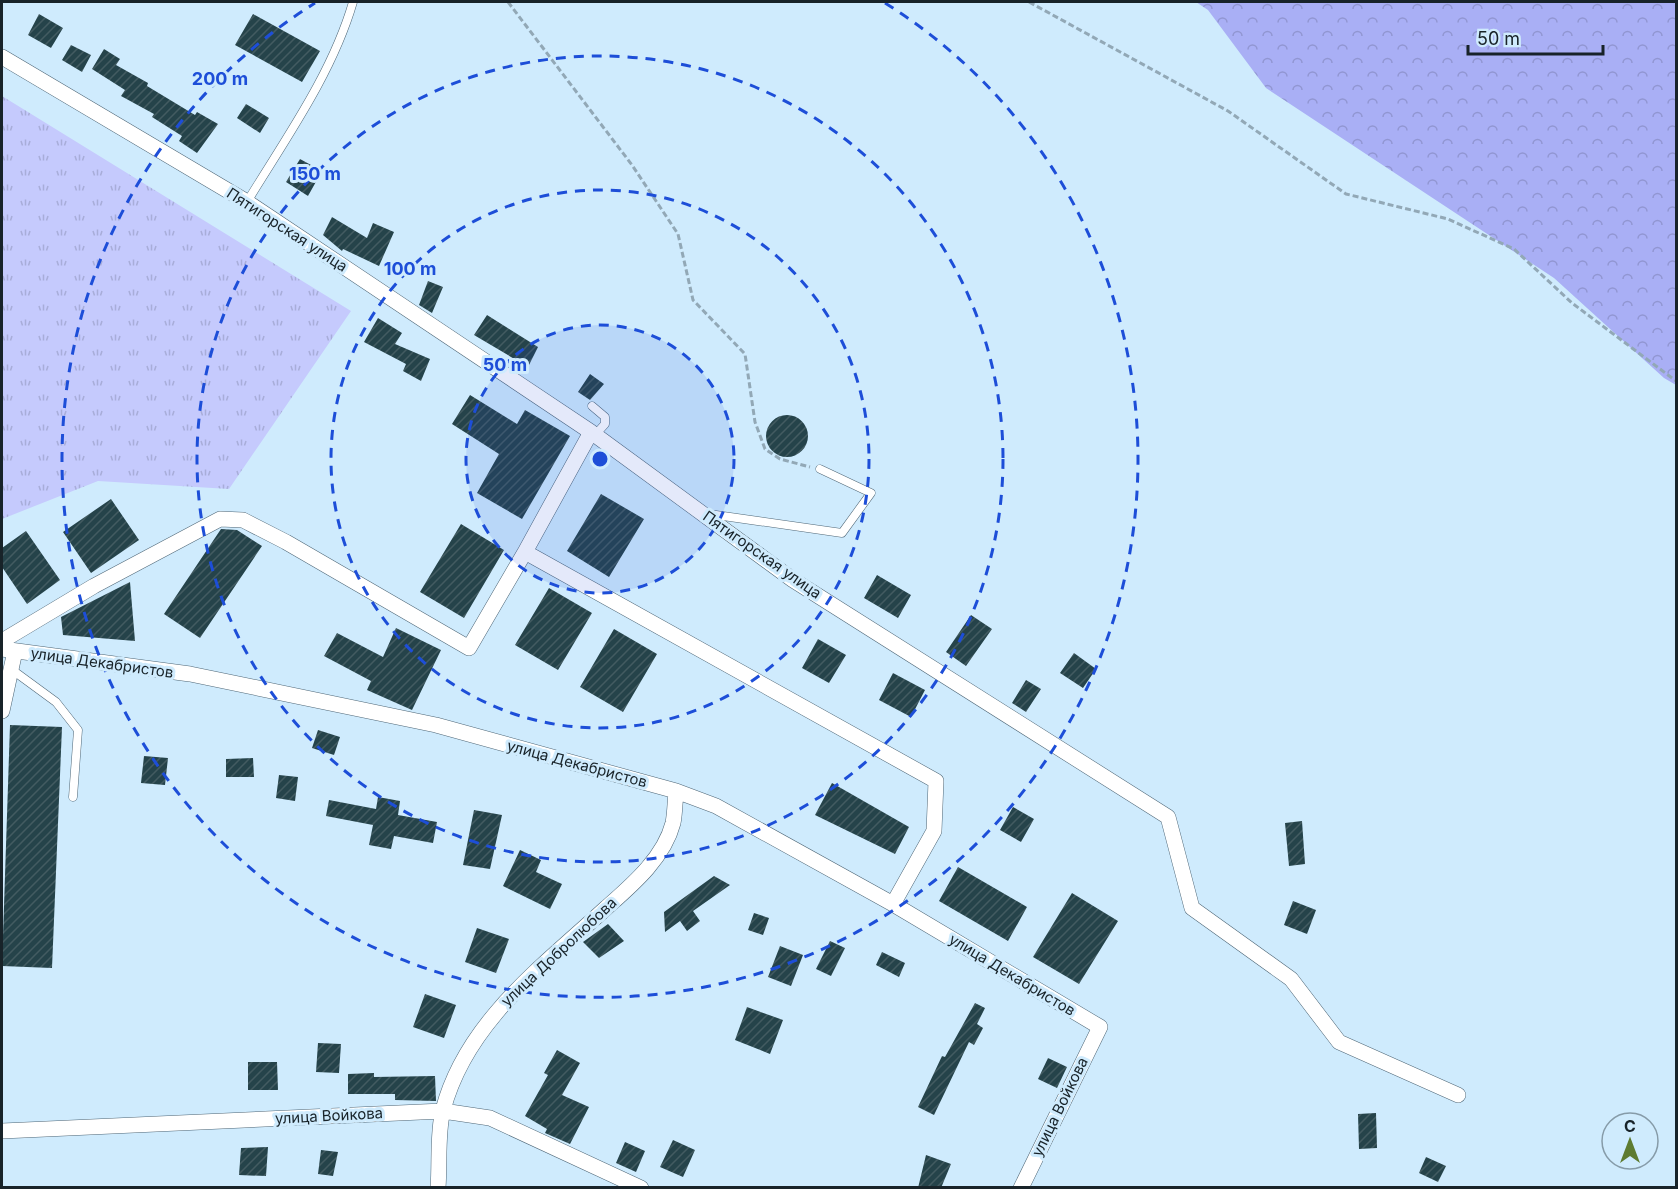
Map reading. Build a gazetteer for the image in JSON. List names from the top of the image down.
{
  "streets": {
    "street": [
      "Пятигорская улица",
      "улица Декабристов",
      "улица Добролюбова",
      "улица Войкова"
    ]
  },
  "crossings": [
    ["улица Декабристов", "улица Добролюбова"],
    ["улица Декабристов", "улица Войкова"],
    ["улица Добролюбова", "улица Войкова"]
  ],
  "scale_bar": "50 m",
  "north": "top",
  "rings": [
    "200 m",
    "150 m",
    "100 m",
    "50 m"
  ]
}
